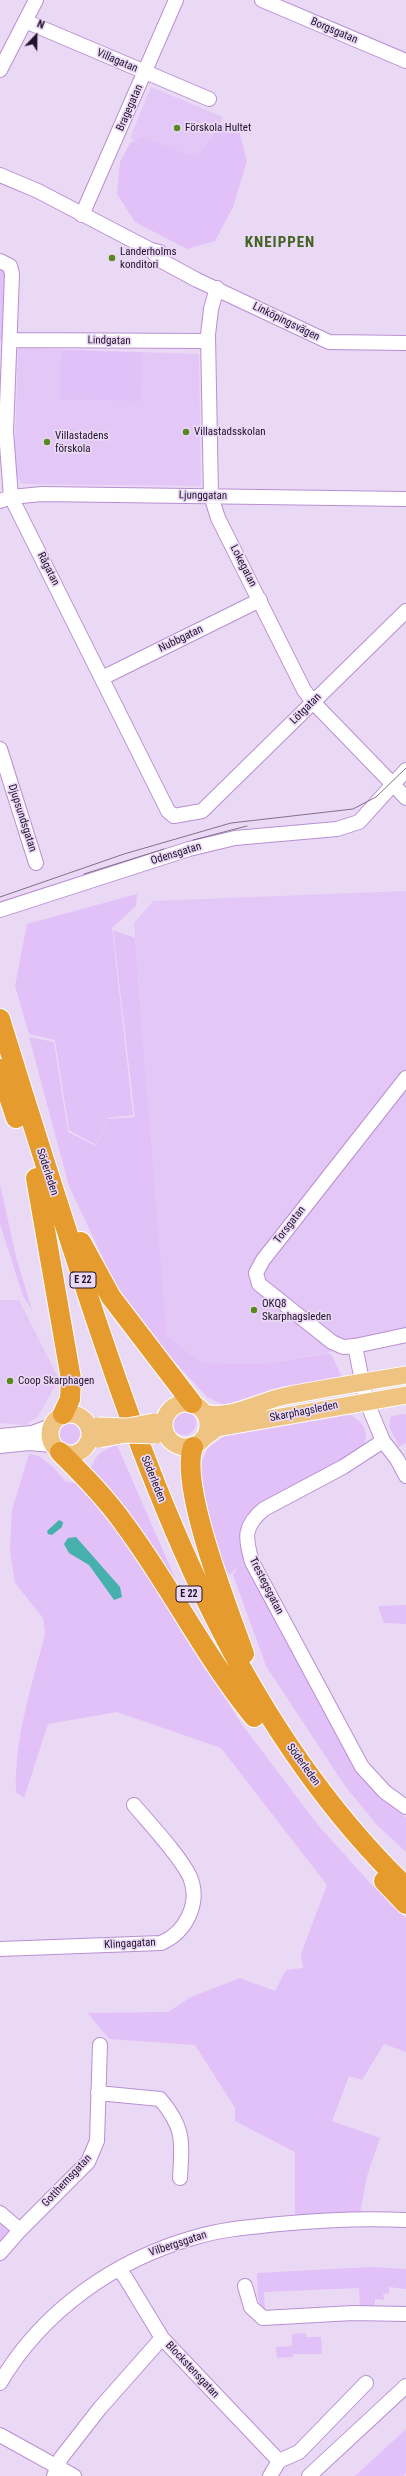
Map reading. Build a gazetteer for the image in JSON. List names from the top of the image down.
{
  "streets": {
    "highway": ["Söderleden", "E 22"],
    "main road": ["Skarphagsleden"],
    "street": [
      "Borgsgatan",
      "Villagatan",
      "Bragegatan",
      "Linköpingsvägen",
      "Lindgatan",
      "Ljunggatan",
      "Lokegatan",
      "Rågatan",
      "Nubbgatan",
      "Lötgatan",
      "Djupsundsgatan",
      "Odensgatan",
      "Torsgatan",
      "Trestegsgatan",
      "Klingagatan",
      "Gotthemsgatan",
      "Vilbergsgatan",
      "Blockstensgatan"
    ]
  },
  "crossings": [
    ["Villagatan", "Bragegatan"],
    ["Bragegatan", "Linköpingsvägen"],
    ["Linköpingsvägen", "Lokegatan"],
    ["Lindgatan", "Lokegatan"],
    ["Lindgatan", "Rågatan"],
    ["Ljunggatan", "Lokegatan"],
    ["Ljunggatan", "Rågatan"],
    ["Lokegatan", "Nubbgatan"],
    ["Lokegatan", "Lötgatan"],
    ["Lokegatan", "Odensgatan"],
    ["Rågatan", "Nubbgatan"],
    ["Rågatan", "Lötgatan"],
    ["Vilbergsgatan", "Blockstensgatan"]
  ],
  "districts": ["KNEIPPEN"],
  "places": [
    "Förskola Hultet",
    "Landerholms konditori",
    "Villastadsskolan",
    "Villastadens förskola",
    "OKQ8 Skarphagsleden",
    "Coop Skarphagen"
  ],
  "north": "top"
}
